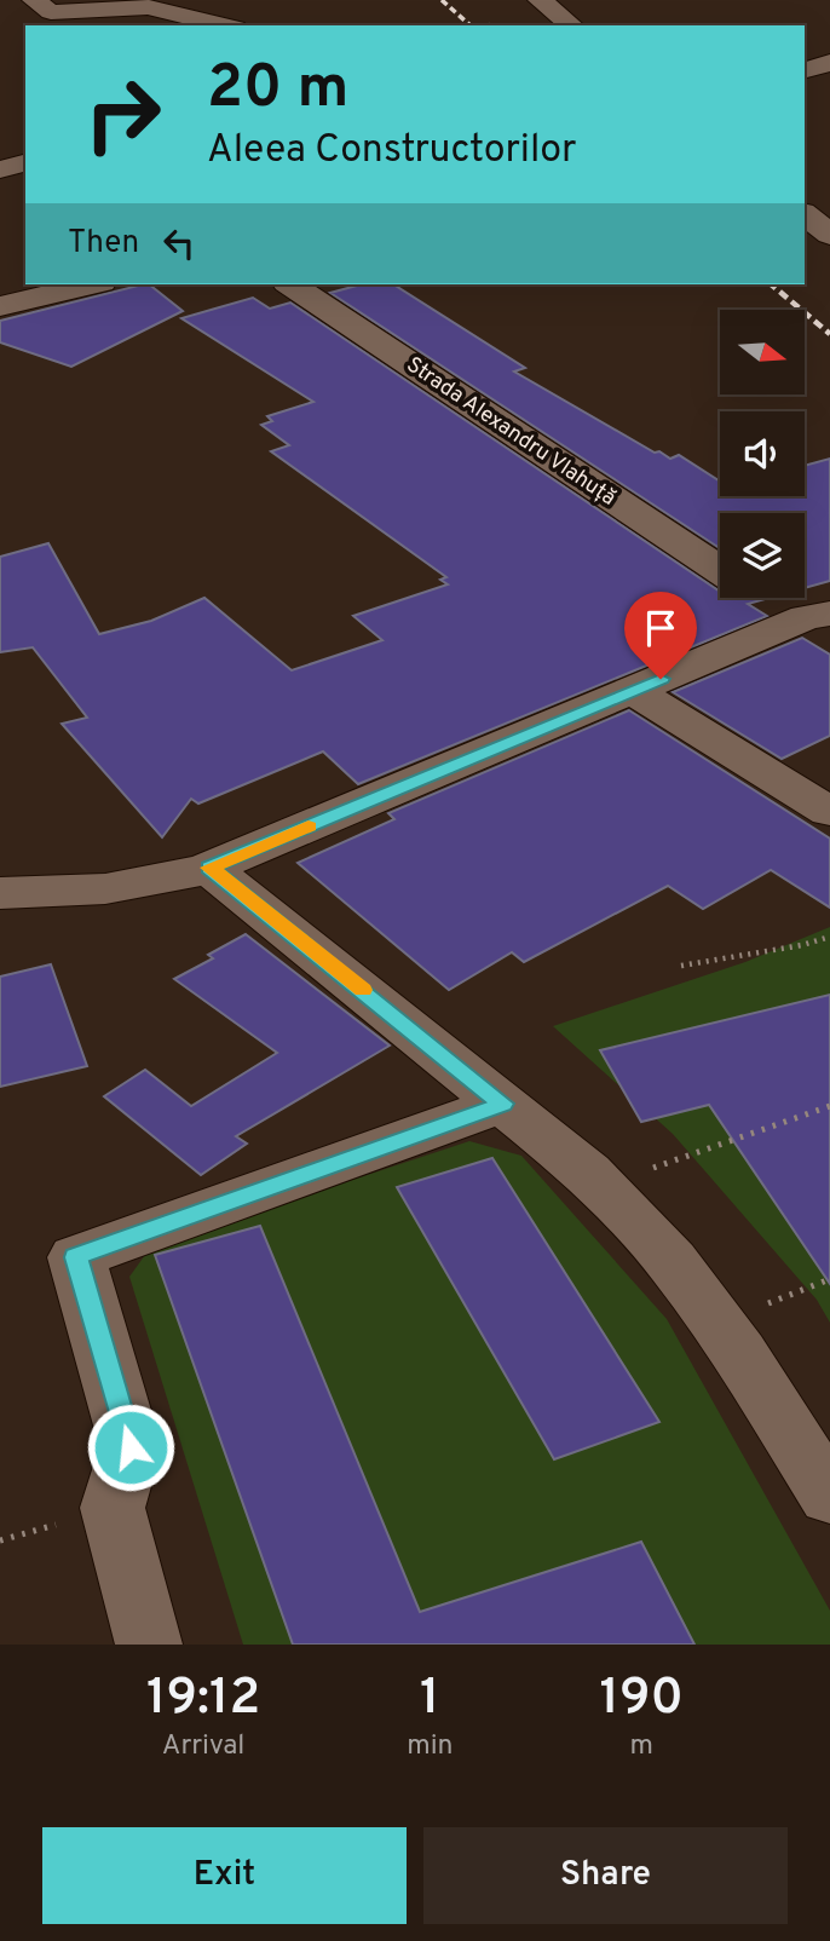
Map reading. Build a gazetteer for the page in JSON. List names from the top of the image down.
{
  "streets": {
    "street": ["Strada Alexandru Vlahuță"]
  },
  "north": "right",
  "page": {
    "turn": ["20 m", "Aleea Constructorilor"],
    "then": "Then",
    "eta": [
      "19:12",
      "Arrival",
      "1",
      "min",
      "190",
      "m"
    ],
    "buttons": ["Exit", "Share"]
  }
}
